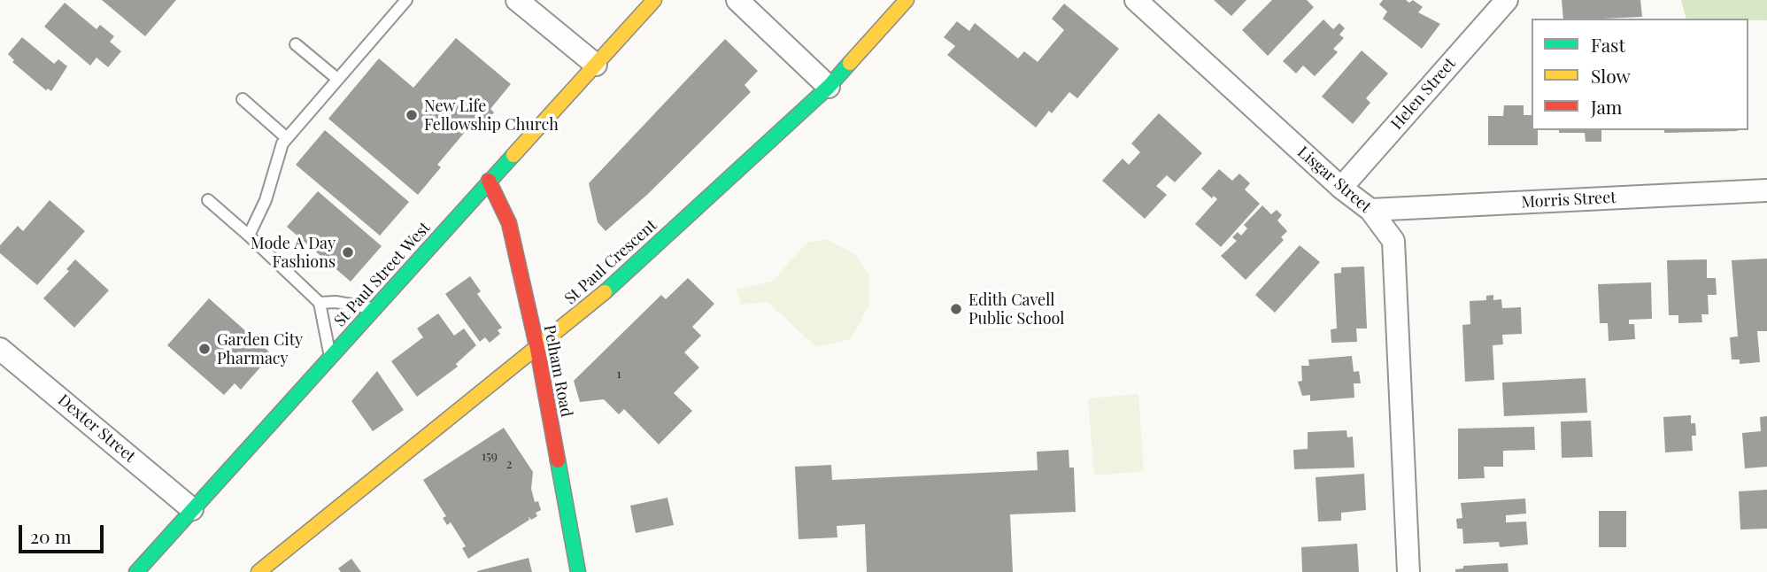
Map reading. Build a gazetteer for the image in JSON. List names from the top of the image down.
{
  "streets": {
    "main road": ["St Paul Crescent", "St Paul Street West", "Pelham Road"],
    "street": [
      "Helen Street",
      "Lisgar Street",
      "Morris Street",
      "Dexter Street"
    ]
  },
  "crossings": [
    ["Helen Street", "Lisgar Street"],
    ["Lisgar Street", "Morris Street"],
    ["St Paul Crescent", "Pelham Road"],
    ["St Paul Street West", "Pelham Road"],
    ["St Paul Street West", "Dexter Street"]
  ],
  "places": [
    "New Life Fellowship Church",
    "Mode A Day Fashions",
    "Edith Cavell Public School",
    "Garden City Pharmacy"
  ],
  "house_numbers": ["1", "159", "2"],
  "legend": ["Fast", "Slow", "Jam"],
  "scale_bar": "20 m"
}
